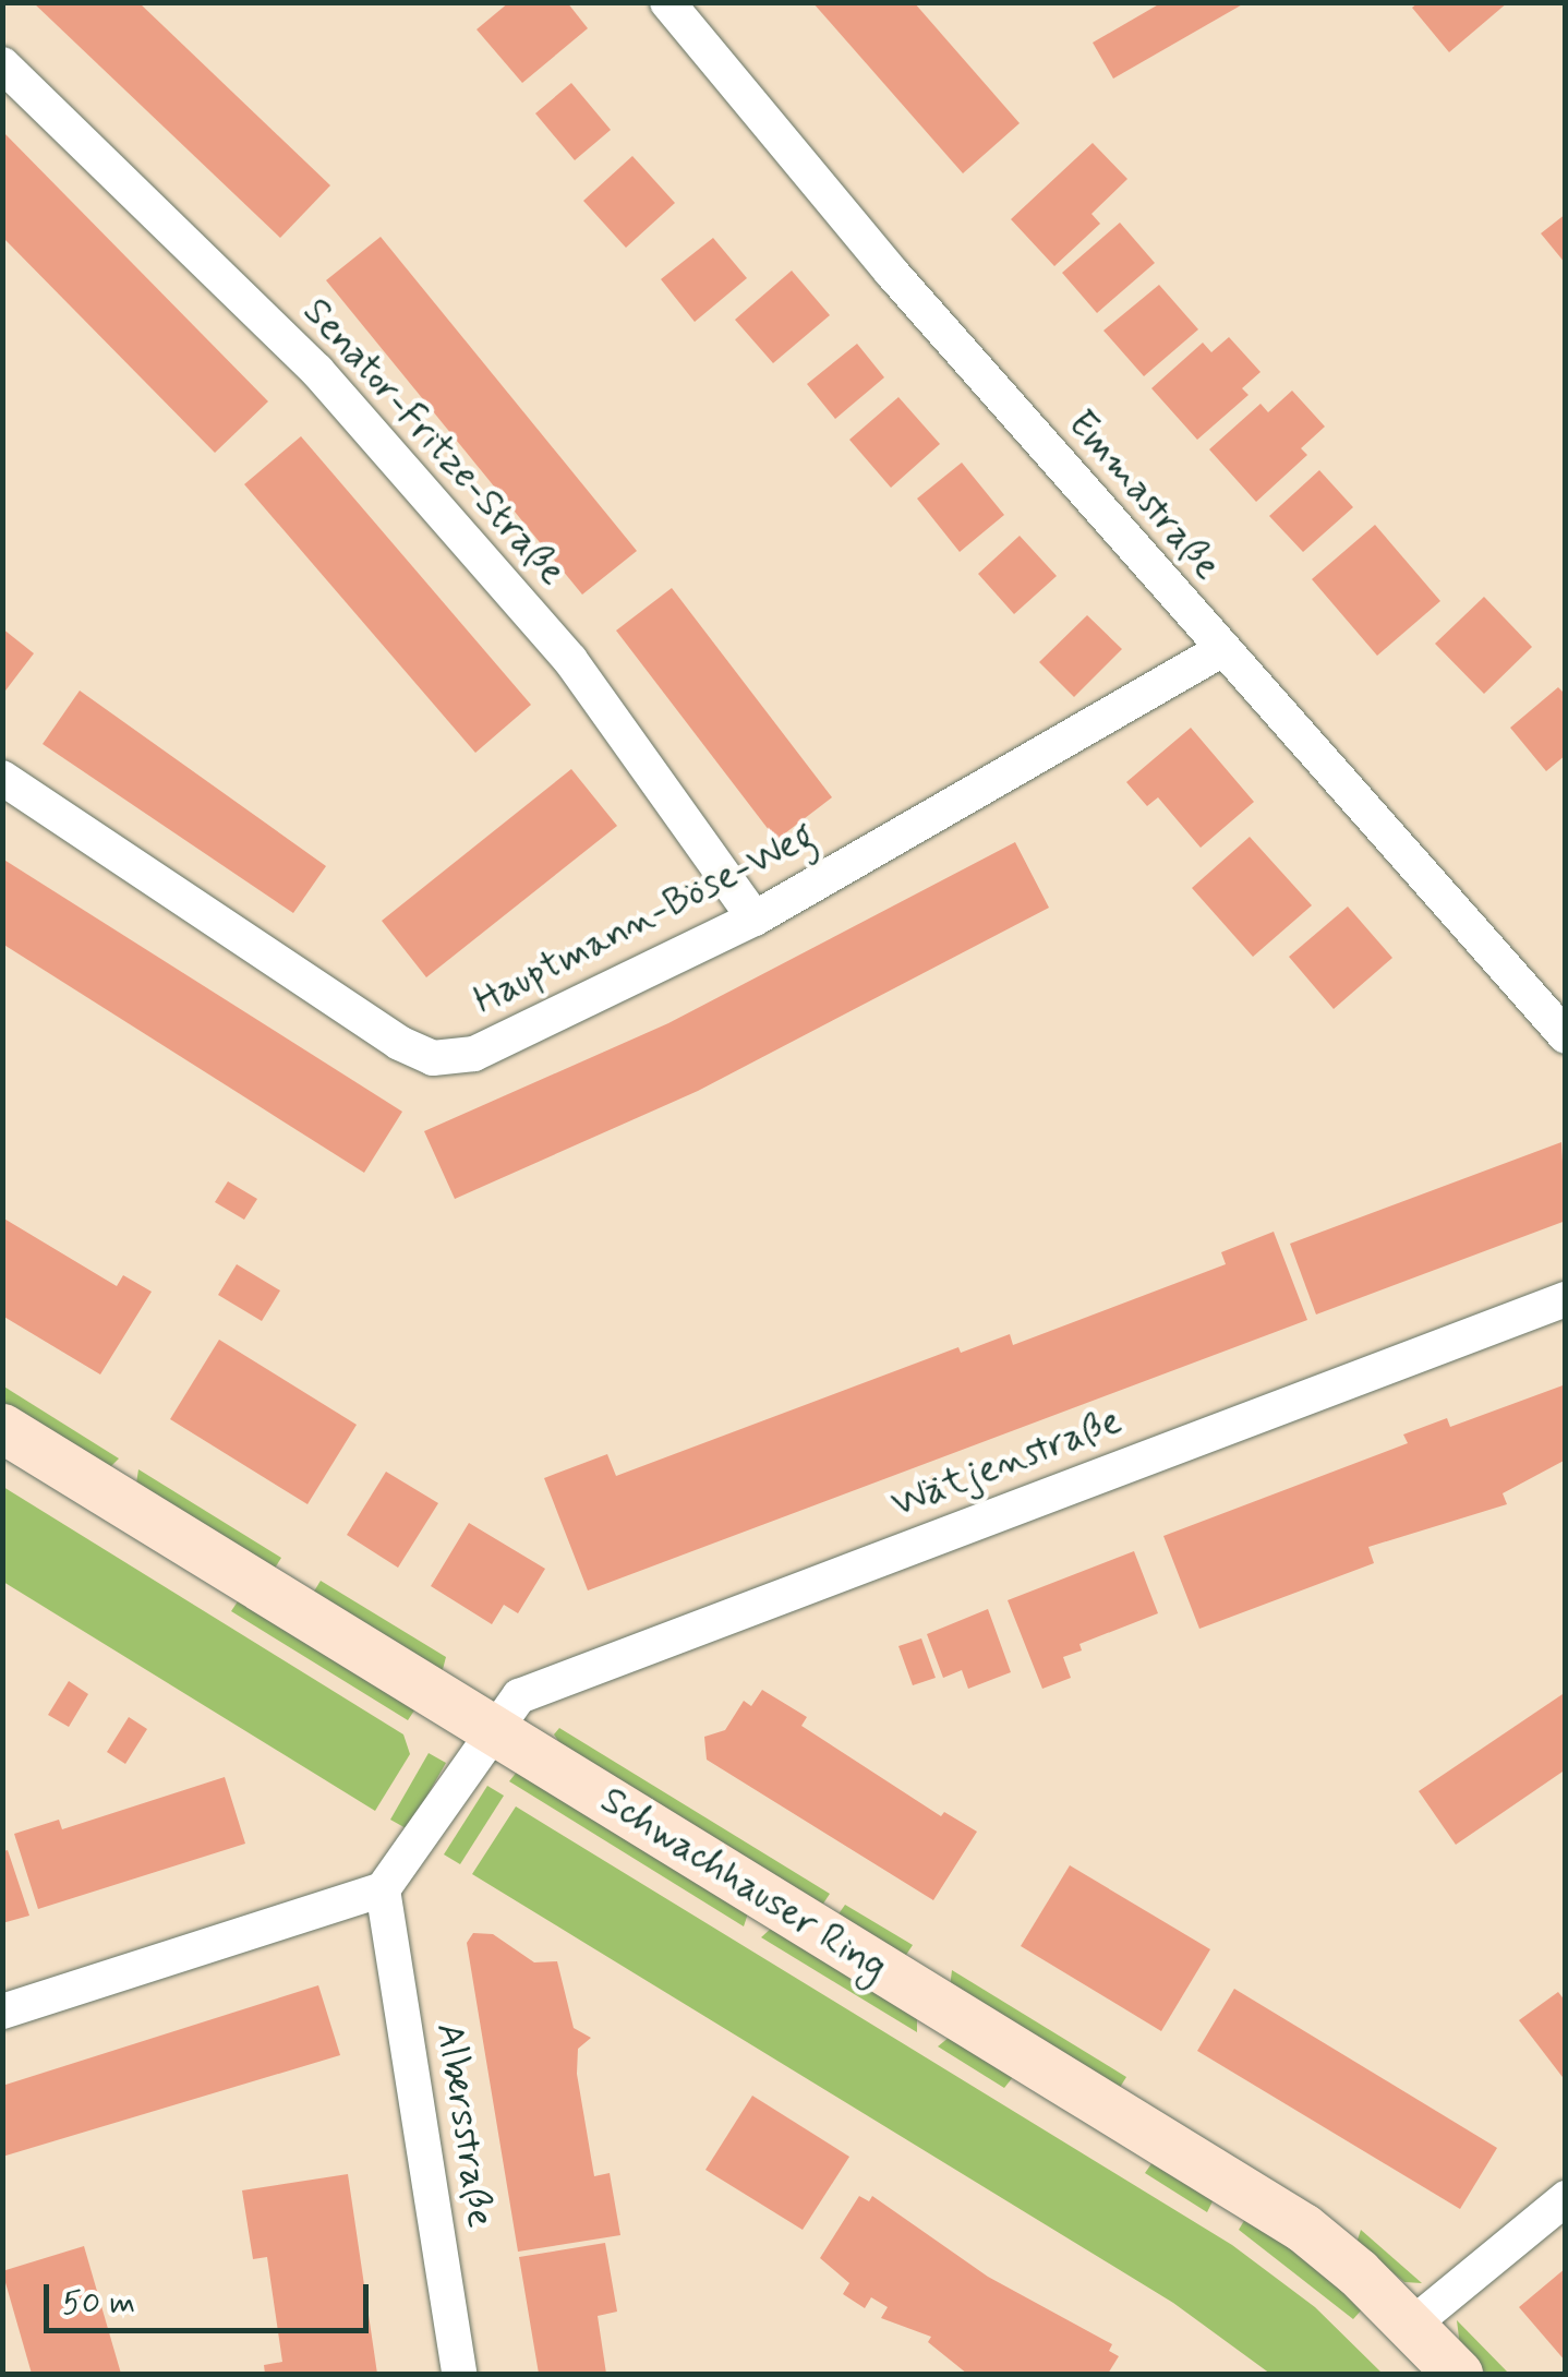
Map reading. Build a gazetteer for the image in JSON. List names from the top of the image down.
{
  "streets": {
    "main road": ["Schwachhauser Ring"],
    "street": [
      "Senator-Fritze-Straße",
      "Emmastraße",
      "Hauptmann-Böse-Weg",
      "Wätjenstraße",
      "Albersstraße"
    ]
  },
  "crossings": [
    ["Senator-Fritze-Straße", "Hauptmann-Böse-Weg"],
    ["Emmastraße", "Hauptmann-Böse-Weg"],
    ["Wätjenstraße", "Schwachhauser Ring"],
    ["Wätjenstraße", "Albersstraße"]
  ],
  "scale_bar": "50 m"
}
